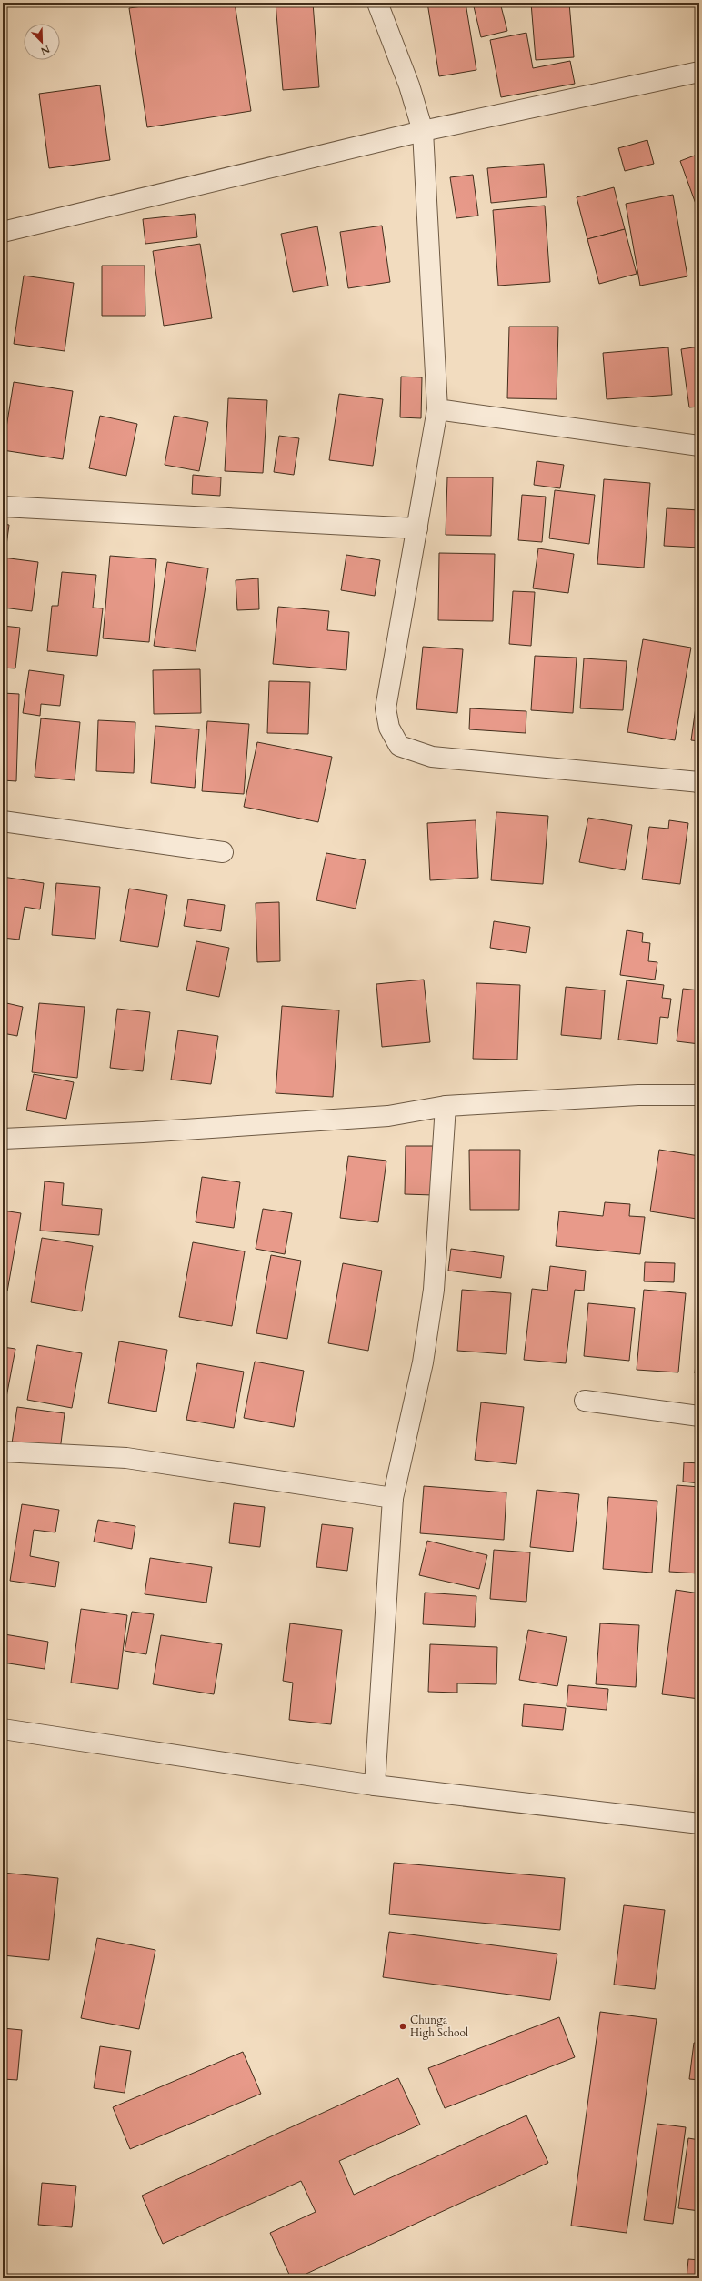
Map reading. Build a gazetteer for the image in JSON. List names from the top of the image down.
{
  "places": ["Chunga High School"],
  "north": "bottom right"
}
